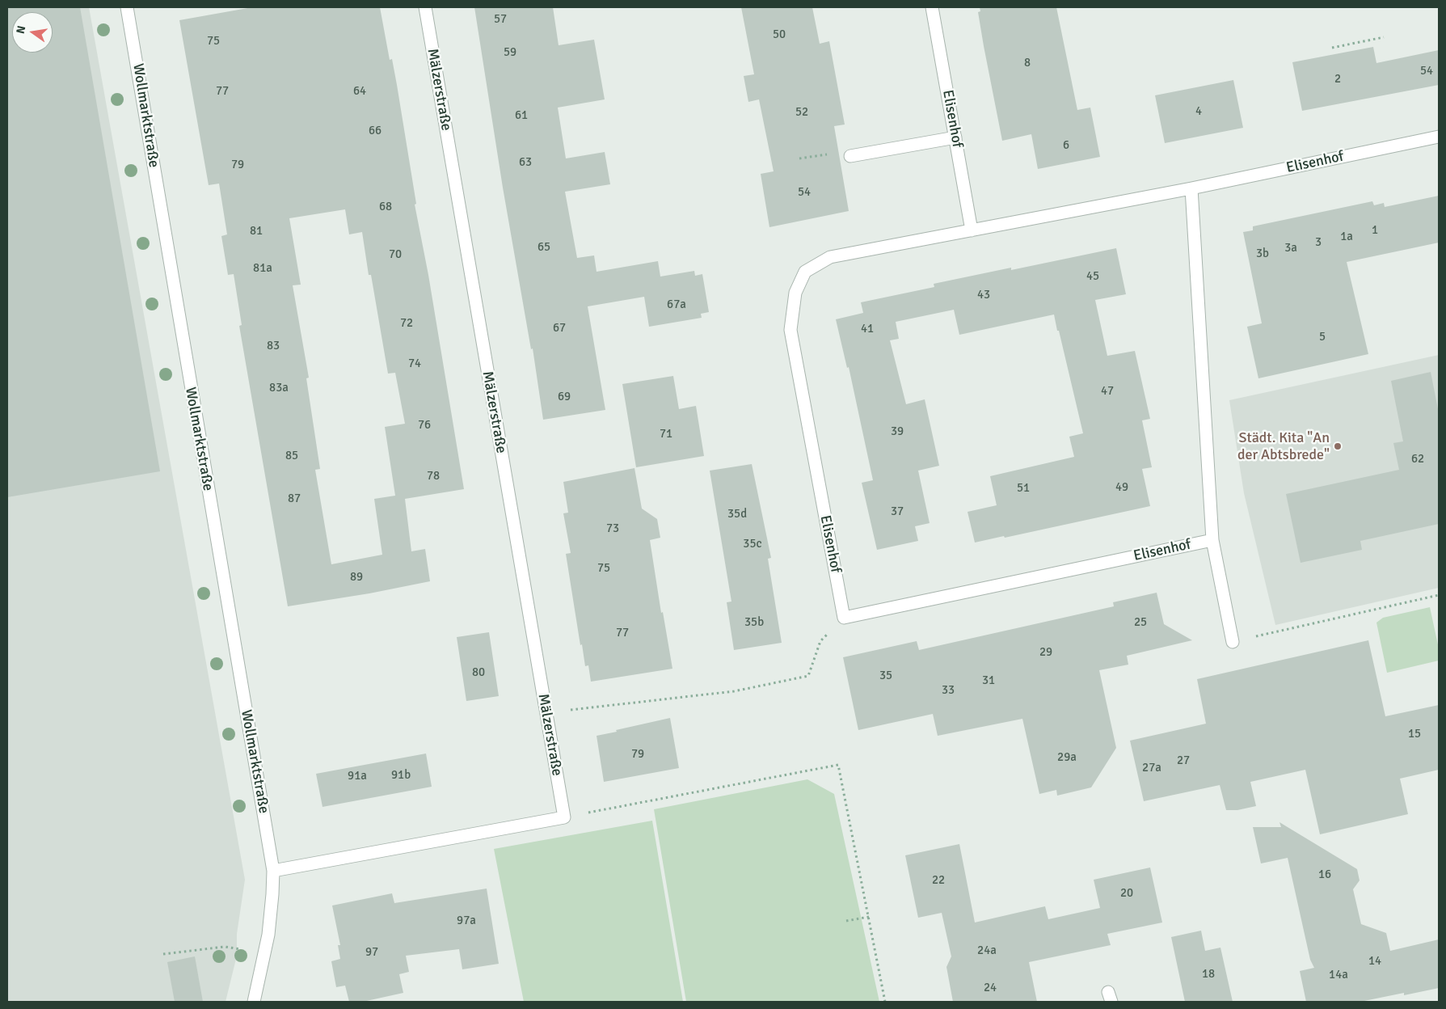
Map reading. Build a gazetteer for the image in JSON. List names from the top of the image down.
{
  "streets": {
    "street": ["Mälzerstraße", "Wollmarktstraße", "Elisenhof"]
  },
  "places": ["Städt. Kita \"An der Abtsbrede\""],
  "house_numbers": [
    "57",
    "50",
    "75",
    "59",
    "8",
    "54",
    "2",
    "77",
    "64",
    "4",
    "52",
    "61",
    "66",
    "6",
    "63",
    "79",
    "54",
    "68",
    "1",
    "81",
    "1a",
    "3",
    "65",
    "3a",
    "3b",
    "70",
    "81a",
    "45",
    "43",
    "67a",
    "72",
    "67",
    "41",
    "5",
    "83",
    "74",
    "83a",
    "47",
    "69",
    "76",
    "39",
    "71",
    "85",
    "62",
    "78",
    "49",
    "51",
    "87",
    "37",
    "35d",
    "73",
    "35c",
    "75",
    "89",
    "35b",
    "25",
    "77",
    "29",
    "80",
    "35",
    "31",
    "33",
    "15",
    "79",
    "29a",
    "27",
    "27a",
    "91b",
    "91a",
    "16",
    "22",
    "20",
    "97a",
    "24a",
    "97",
    "14",
    "18",
    "14a",
    "24"
  ],
  "north": "left"
}
